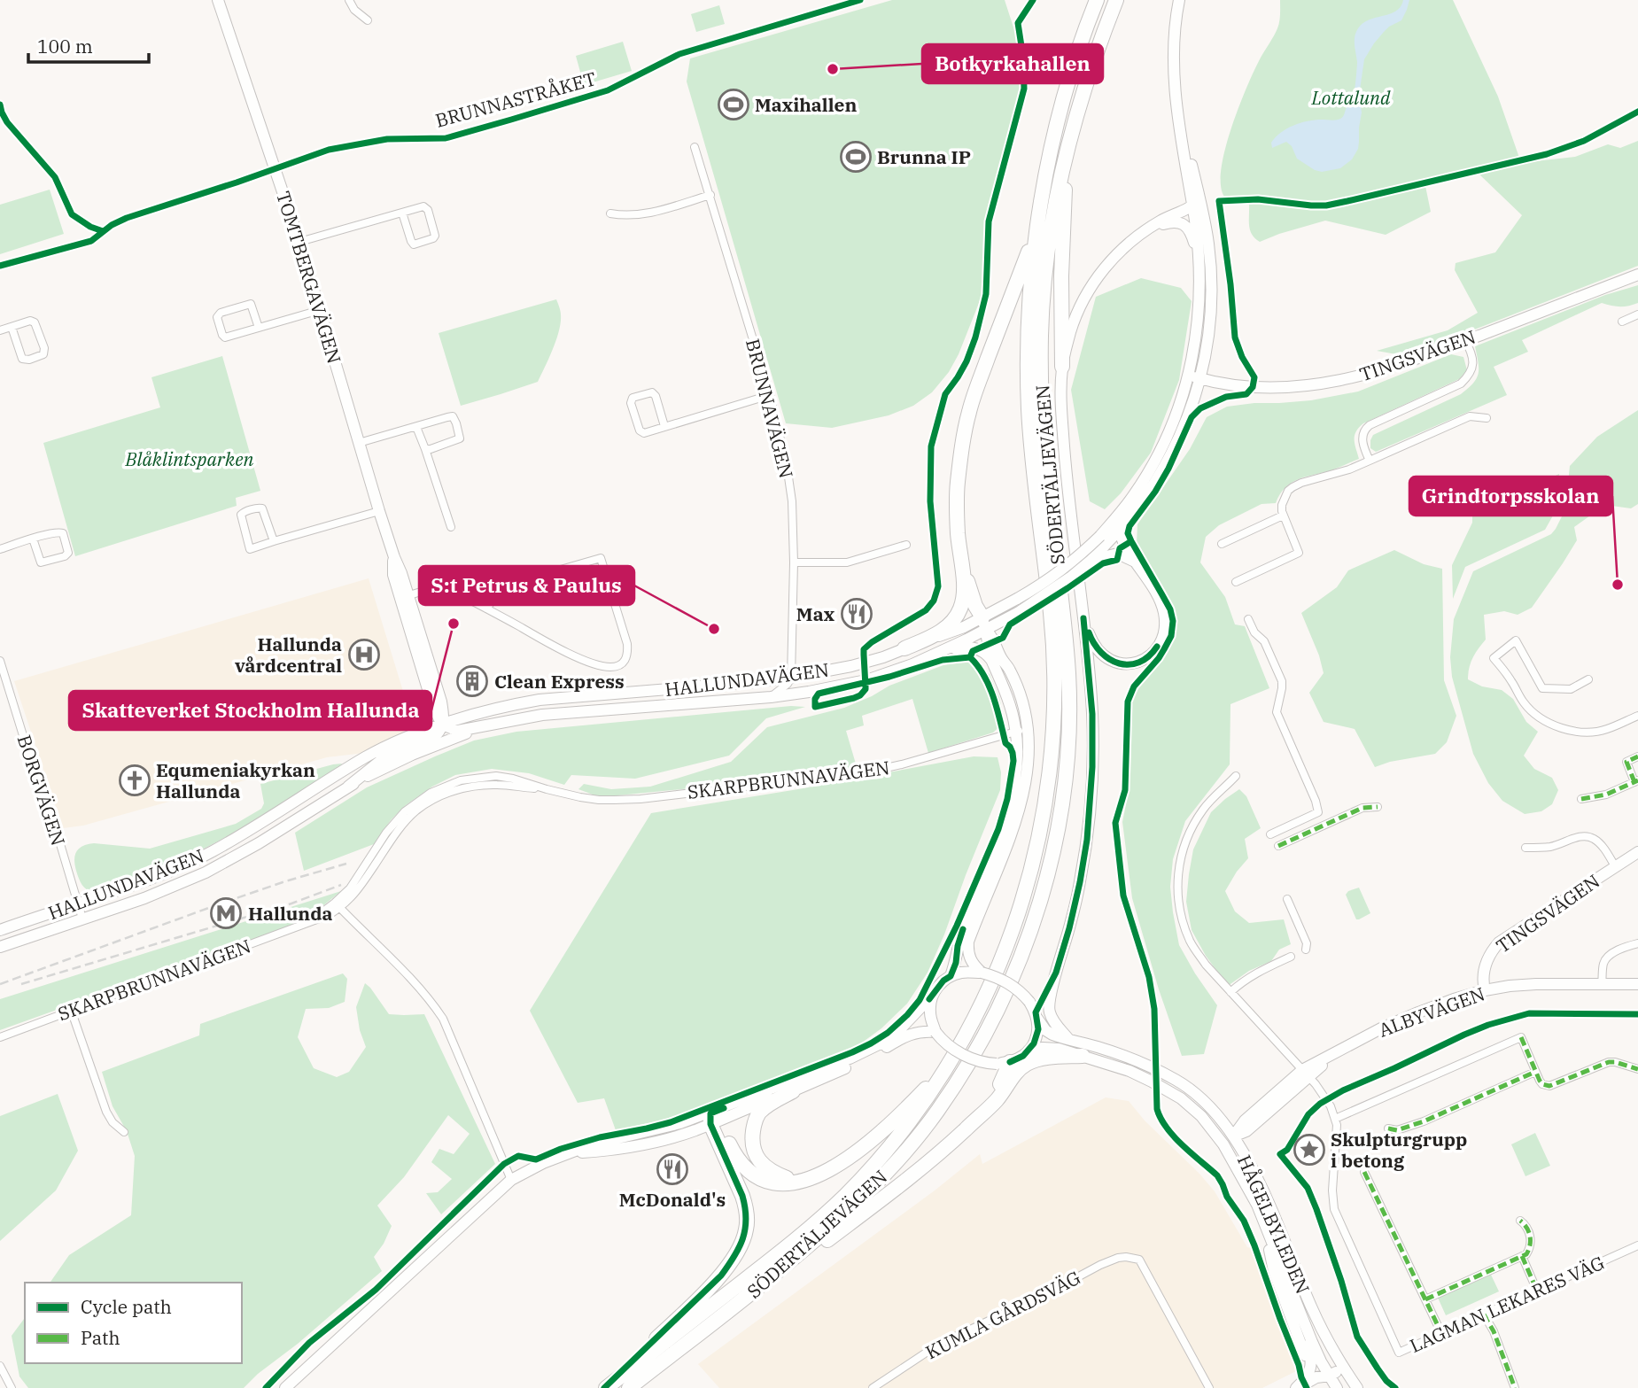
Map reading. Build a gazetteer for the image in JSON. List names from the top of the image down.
{
  "streets": {
    "highway": ["SÖDERTÄLJEVÄGEN"],
    "main road": [
      "TOMTBERGAVÄGEN",
      "TINGSVÄGEN",
      "HALLUNDAVÄGEN",
      "ALBYVÄGEN",
      "HÅGELBYLEDEN"
    ],
    "street": [
      "BRUNNAVÄGEN",
      "SKARPBRUNNAVÄGEN",
      "BORGVÄGEN",
      "LAGMAN LEKARES VÄG",
      "KUMLA GÅRDSVÄG"
    ],
    "cycle path": ["BRUNNASTRÅKET"]
  },
  "crossings": [
    ["TOMTBERGAVÄGEN", "HALLUNDAVÄGEN"],
    ["TINGSVÄGEN", "HALLUNDAVÄGEN"],
    ["TINGSVÄGEN", "ALBYVÄGEN"],
    ["BRUNNAVÄGEN", "HALLUNDAVÄGEN"],
    ["HALLUNDAVÄGEN", "BORGVÄGEN"],
    ["ALBYVÄGEN", "HÅGELBYLEDEN"],
    ["ALBYVÄGEN", "LAGMAN LEKARES VÄG"]
  ],
  "parks": ["Lottalund", "Blåklintsparken"],
  "places": {
    "other": [
      "Botkyrkahallen",
      "Grindtorpsskolan",
      "Skatteverket Stockholm Hallunda",
      "S:t Petrus & Paulus"
    ],
    "sports": ["Maxihallen", "Brunna IP"],
    "restaurant": ["Max", "McDonald's"],
    "hospital": ["Hallunda vårdcentral"],
    "building": ["Clean Express"],
    "church": ["Equmeniakyrkan Hallunda"],
    "metro station": ["Hallunda"],
    "place": ["Skulpturgrupp i betong"]
  },
  "legend": ["Cycle path", "Path"],
  "scale_bar": "100 m"
}
